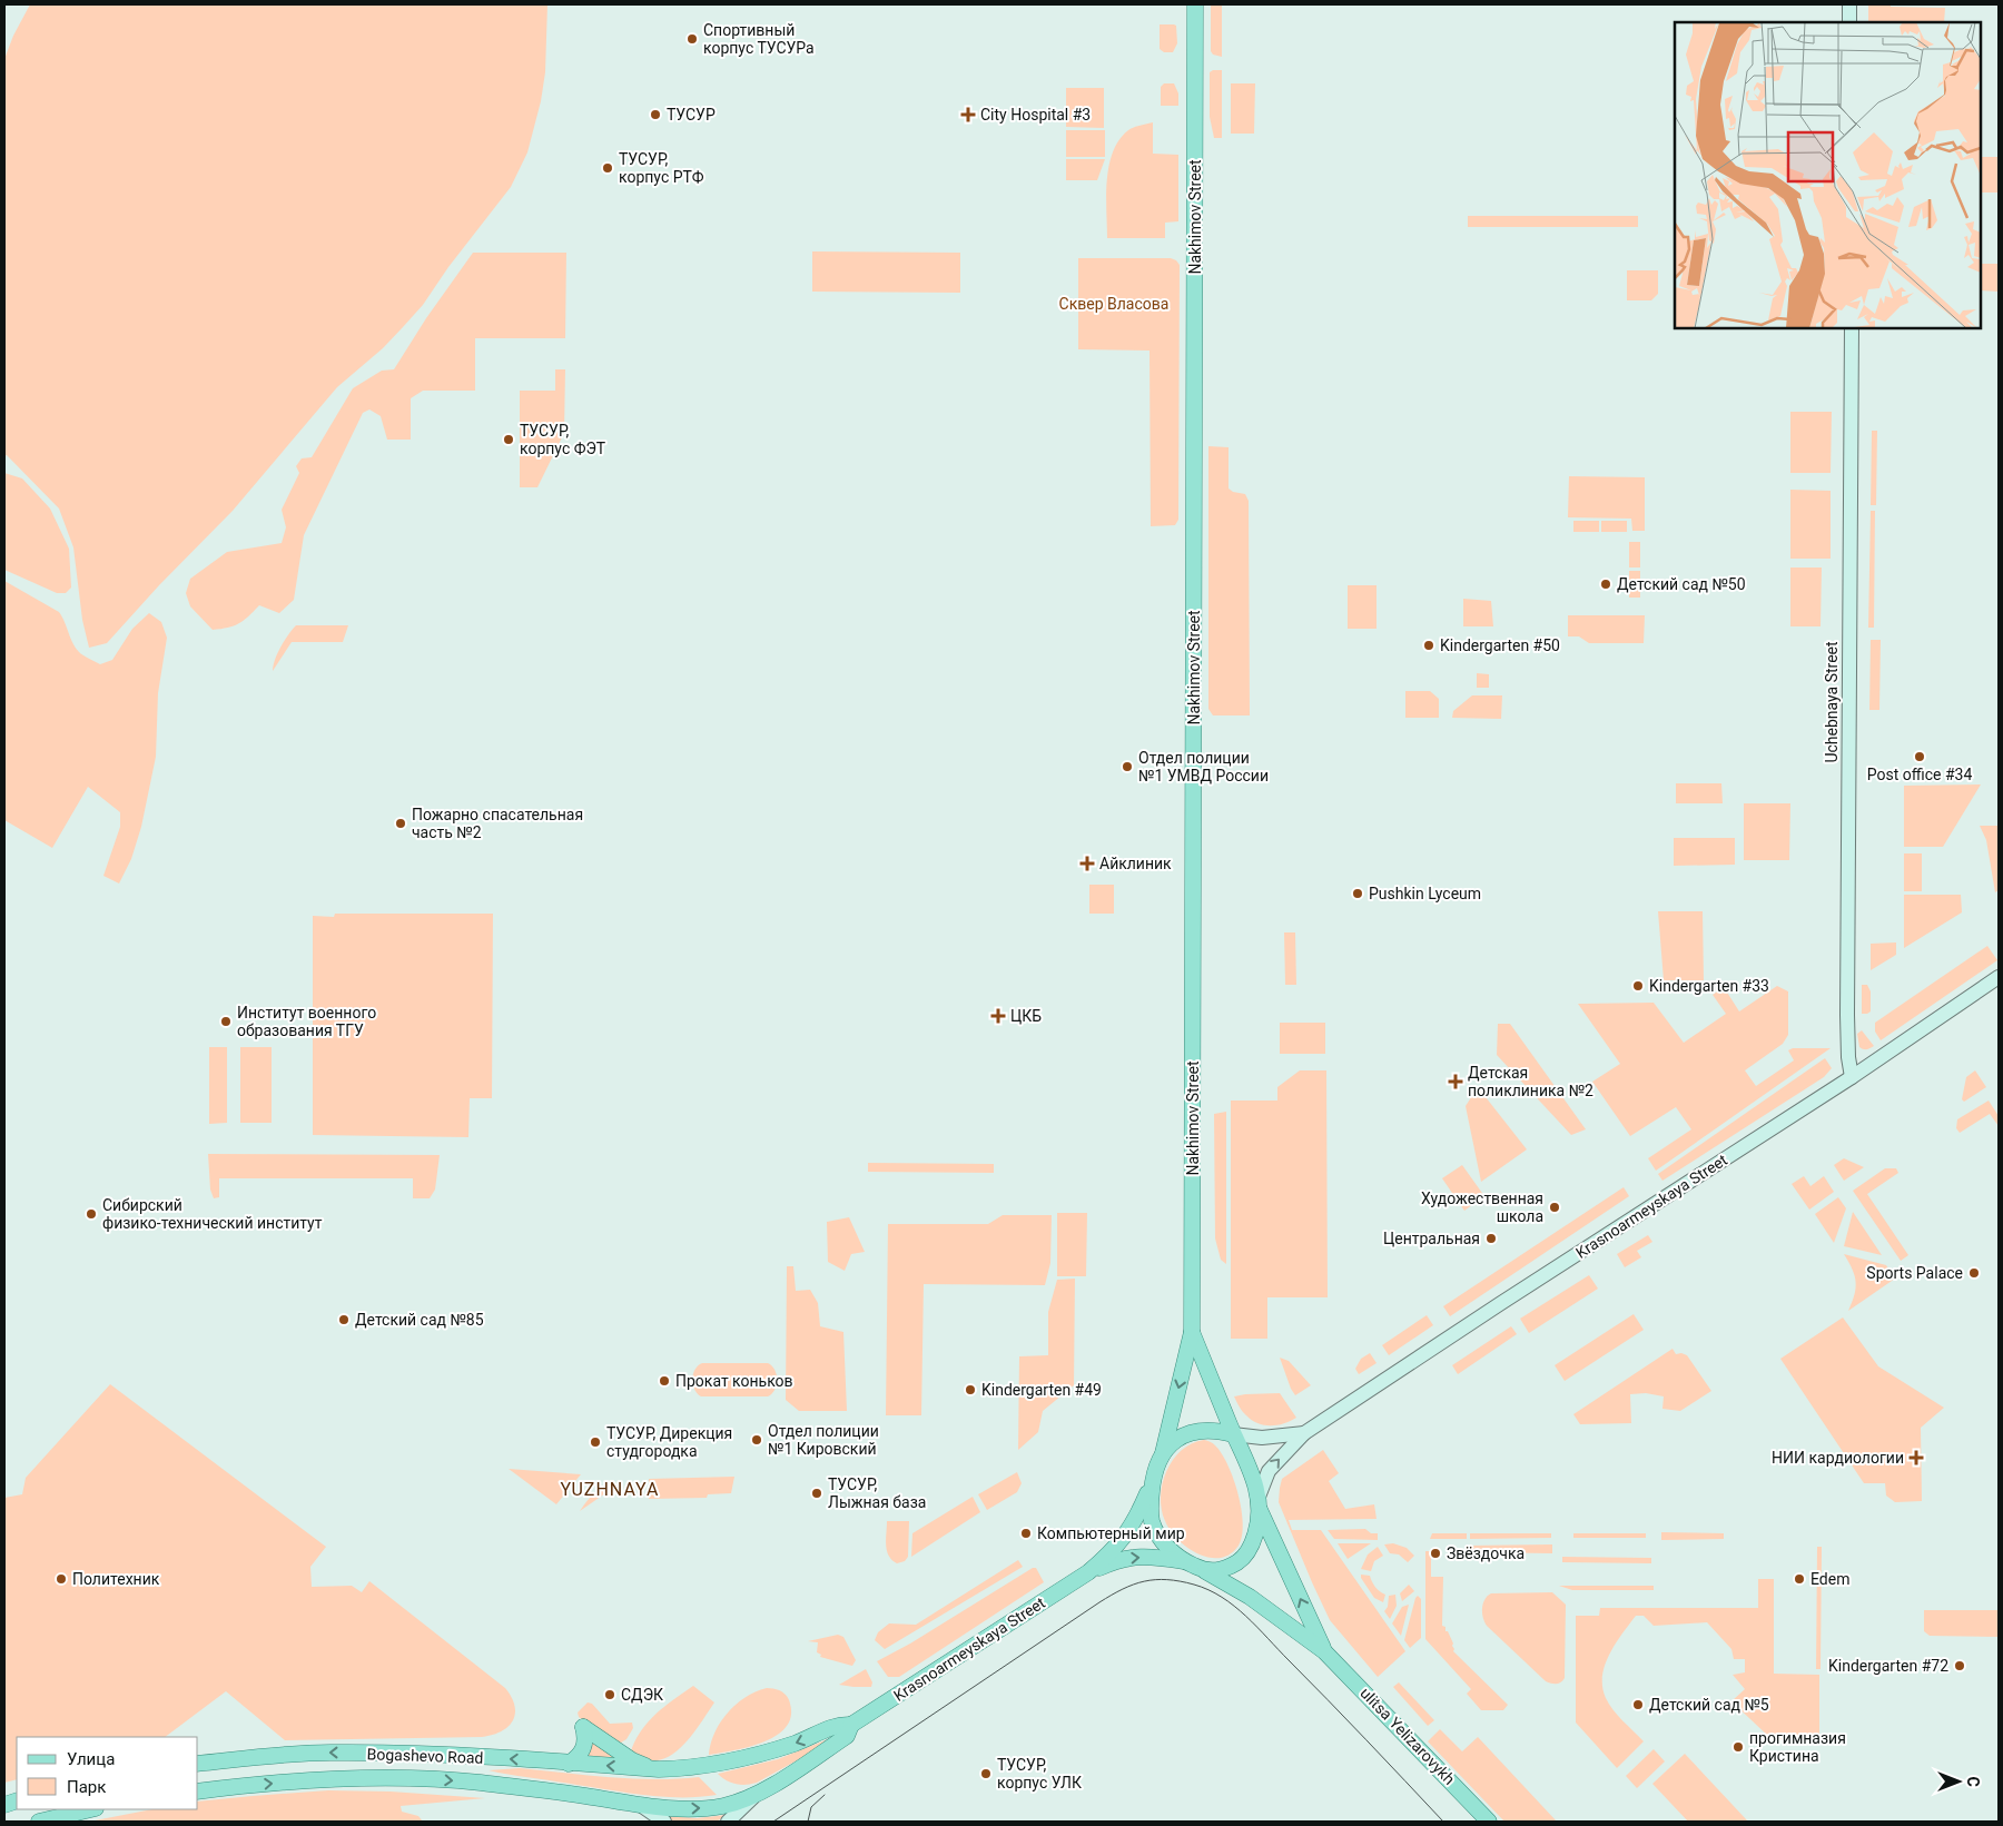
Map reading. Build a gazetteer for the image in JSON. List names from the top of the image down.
{
  "streets": {
    "main road": [
      "Nakhimov Street",
      "Uchebnaya Street",
      "Krasnoarmeyskaya Street",
      "ulitsa Yelizarovykh",
      "Bogashevo Road"
    ]
  },
  "crossings": [
    ["Nakhimov Street", "Krasnoarmeyskaya Street"],
    ["Nakhimov Street", "ulitsa Yelizarovykh"],
    ["Uchebnaya Street", "Krasnoarmeyskaya Street"],
    ["Krasnoarmeyskaya Street", "ulitsa Yelizarovykh"],
    ["Krasnoarmeyskaya Street", "Bogashevo Road"]
  ],
  "districts": ["YUZHNAYA"],
  "parks": ["Сквер Власова"],
  "places": {
    "other": [
      "Спортивный корпус ТУСУРа",
      "ТУСУР",
      "ТУСУР, корпус РТФ",
      "ТУСУР, корпус ФЭТ",
      "Детский сад №50",
      "Kindergarten #50",
      "Post office #34",
      "Отдел полиции №1 УМВД России",
      "Пожарно спасательная часть №2",
      "Pushkin Lyceum",
      "Kindergarten #33",
      "Институт военного образования ТГУ",
      "Художественная школа",
      "Сибирский физико-технический институт",
      "Центральная",
      "Sports Palace",
      "Детский сад №85",
      "Прокат коньков",
      "Kindergarten #49",
      "Отдел полиции №1 Кировский",
      "ТУСУР, Дирекция студгородка",
      "ТУСУР, Лыжная база",
      "Компьютерный мир",
      "Звёздочка",
      "Политехник",
      "Edem",
      "Kindergarten #72",
      "СДЭК",
      "Детский сад №5",
      "прогимназия Кристина",
      "ТУСУР, корпус УЛК"
    ],
    "health": [
      "City Hospital #3",
      "Айклиник",
      "ЦКБ",
      "Детская поликлиника №2",
      "НИИ кардиологии"
    ]
  },
  "legend": ["Улица", "Парк"],
  "north": "right"
}
